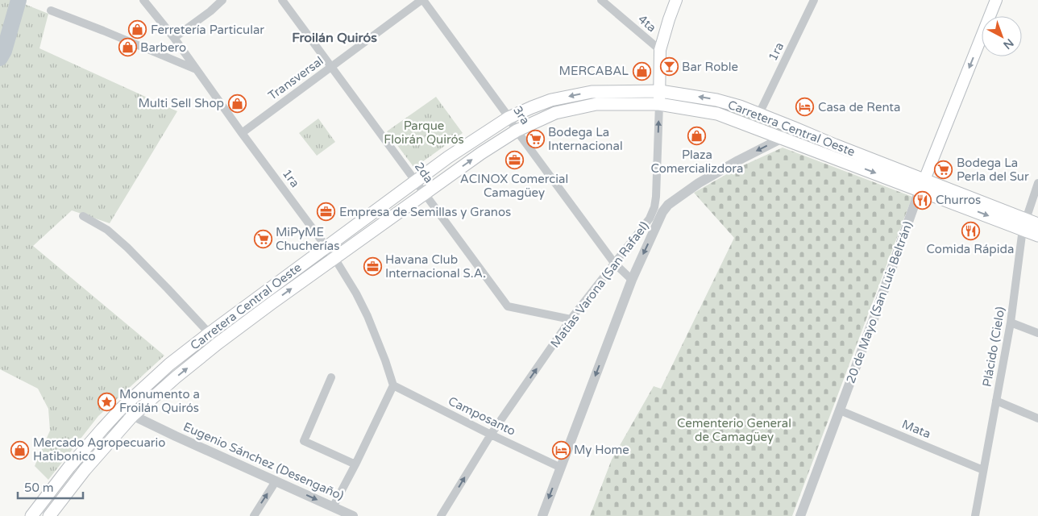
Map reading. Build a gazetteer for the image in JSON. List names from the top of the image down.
{
  "streets": {
    "main road": ["Carretera Central Oeste", "Matías Varona (San Rafael)", "20 de Mayo (San Luis Beltrán)"],
    "street": [
      "4ta",
      "1ra",
      "Transversal",
      "3ra",
      "2da",
      "Plácido (Cielo)",
      "Camposanto",
      "Mata",
      "Eugenio Sánchez (Desengaño)"
    ]
  },
  "crossings": [
    ["4ta", "Matías Varona (San Rafael)"],
    ["1ra", "Transversal"],
    ["1ra", "Carretera Central Oeste"],
    ["1ra", "Camposanto"],
    ["Transversal", "3ra"],
    ["Transversal", "2da"],
    ["3ra", "Carretera Central Oeste"],
    ["3ra", "Matías Varona (San Rafael)"],
    ["Carretera Central Oeste", "2da"],
    ["Carretera Central Oeste", "Matías Varona (San Rafael)"],
    ["Carretera Central Oeste", "20 de Mayo (San Luis Beltrán)"],
    ["Carretera Central Oeste", "Plácido (Cielo)"],
    ["Carretera Central Oeste", "Eugenio Sánchez (Desengaño)"],
    ["2da", "Matías Varona (San Rafael)"],
    ["Matías Varona (San Rafael)", "Camposanto"],
    ["20 de Mayo (San Luis Beltrán)", "Mata"],
    ["Plácido (Cielo)", "Mata"]
  ],
  "one_way": ["Matías Varona (San Rafael)", "20 de Mayo (San Luis Beltrán)"],
  "districts": ["Froilán Quirós"],
  "parks": ["Parque Floirán Quirós", "Cementerio General de Camagüey"],
  "places": {
    "shop": [
      "Ferretería Particular",
      "Barbero",
      "MERCABAL",
      "Multi Sell Shop",
      "Plaza Comercializdora",
      "Mercado Agropecuario Hatibonico"
    ],
    "bar": ["Bar Roble"],
    "hotel": ["Casa de Renta", "My Home"],
    "supermarket": ["Bodega La Internacional", "Bodega La Perla del Sur", "MiPyME Chucherías"],
    "office": ["ACINOX Comercial Camagüey", "Empresa de Semillas y Granos", "Havana Club Internacional S.A."],
    "restaurant": ["Churros", "Comida Rápida"],
    "place": ["Monumento a Froilán Quirós"]
  },
  "scale_bar": "50 m",
  "north": "bottom right"
}
